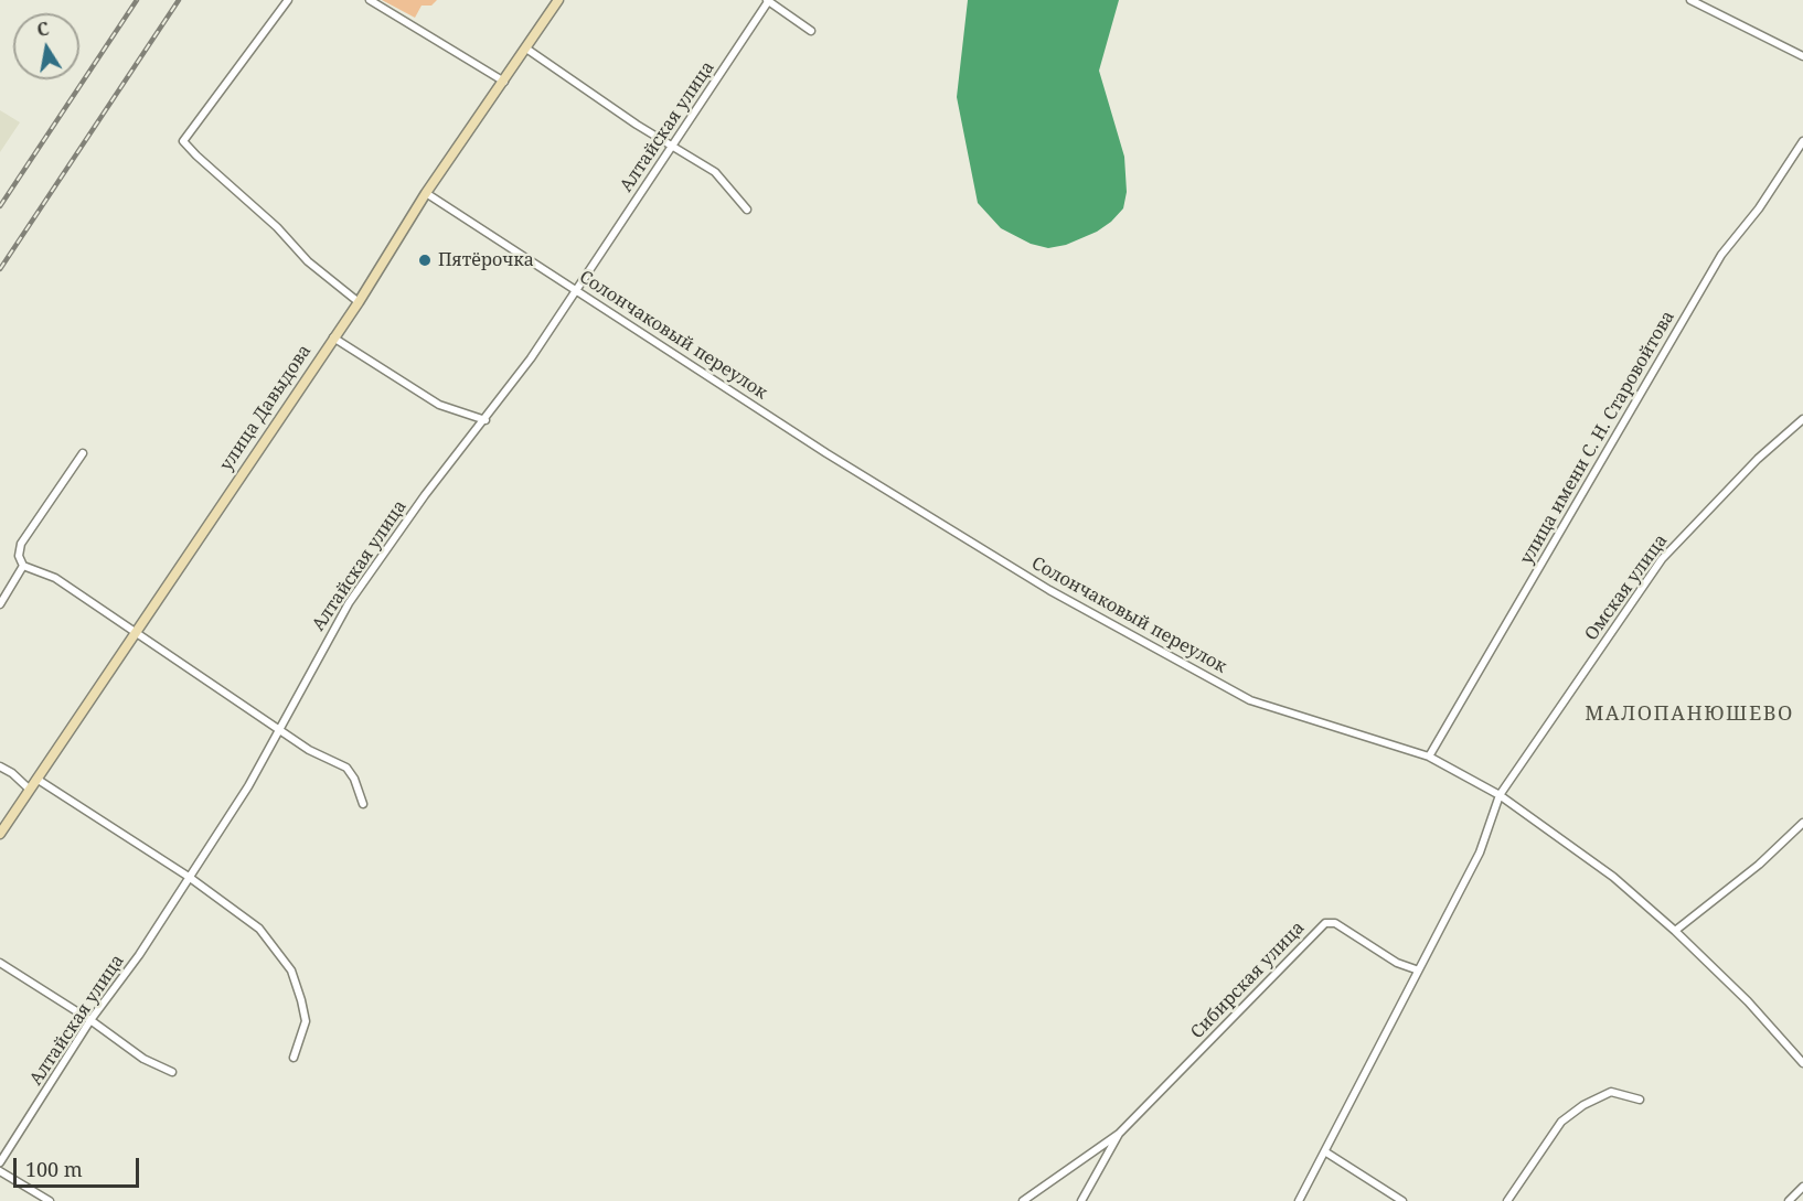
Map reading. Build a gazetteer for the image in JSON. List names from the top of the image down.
{
  "streets": {
    "main road": ["улица Давыдова"],
    "street": [
      "Алтайская улица",
      "Солончаковый переулок",
      "улица имени С. Н. Старовойтова",
      "Омская улица",
      "Сибирская улица"
    ]
  },
  "crossings": [
    ["Алтайская улица", "Солончаковый переулок"],
    ["Солончаковый переулок", "улица Давыдова"],
    ["Солончаковый переулок", "улица имени С. Н. Старовойтова"],
    ["Солончаковый переулок", "Омская улица"]
  ],
  "districts": ["МАЛОПАНЮШЕВО"],
  "places": ["Пятёрочка"],
  "scale_bar": "100 m",
  "north": "top"
}
